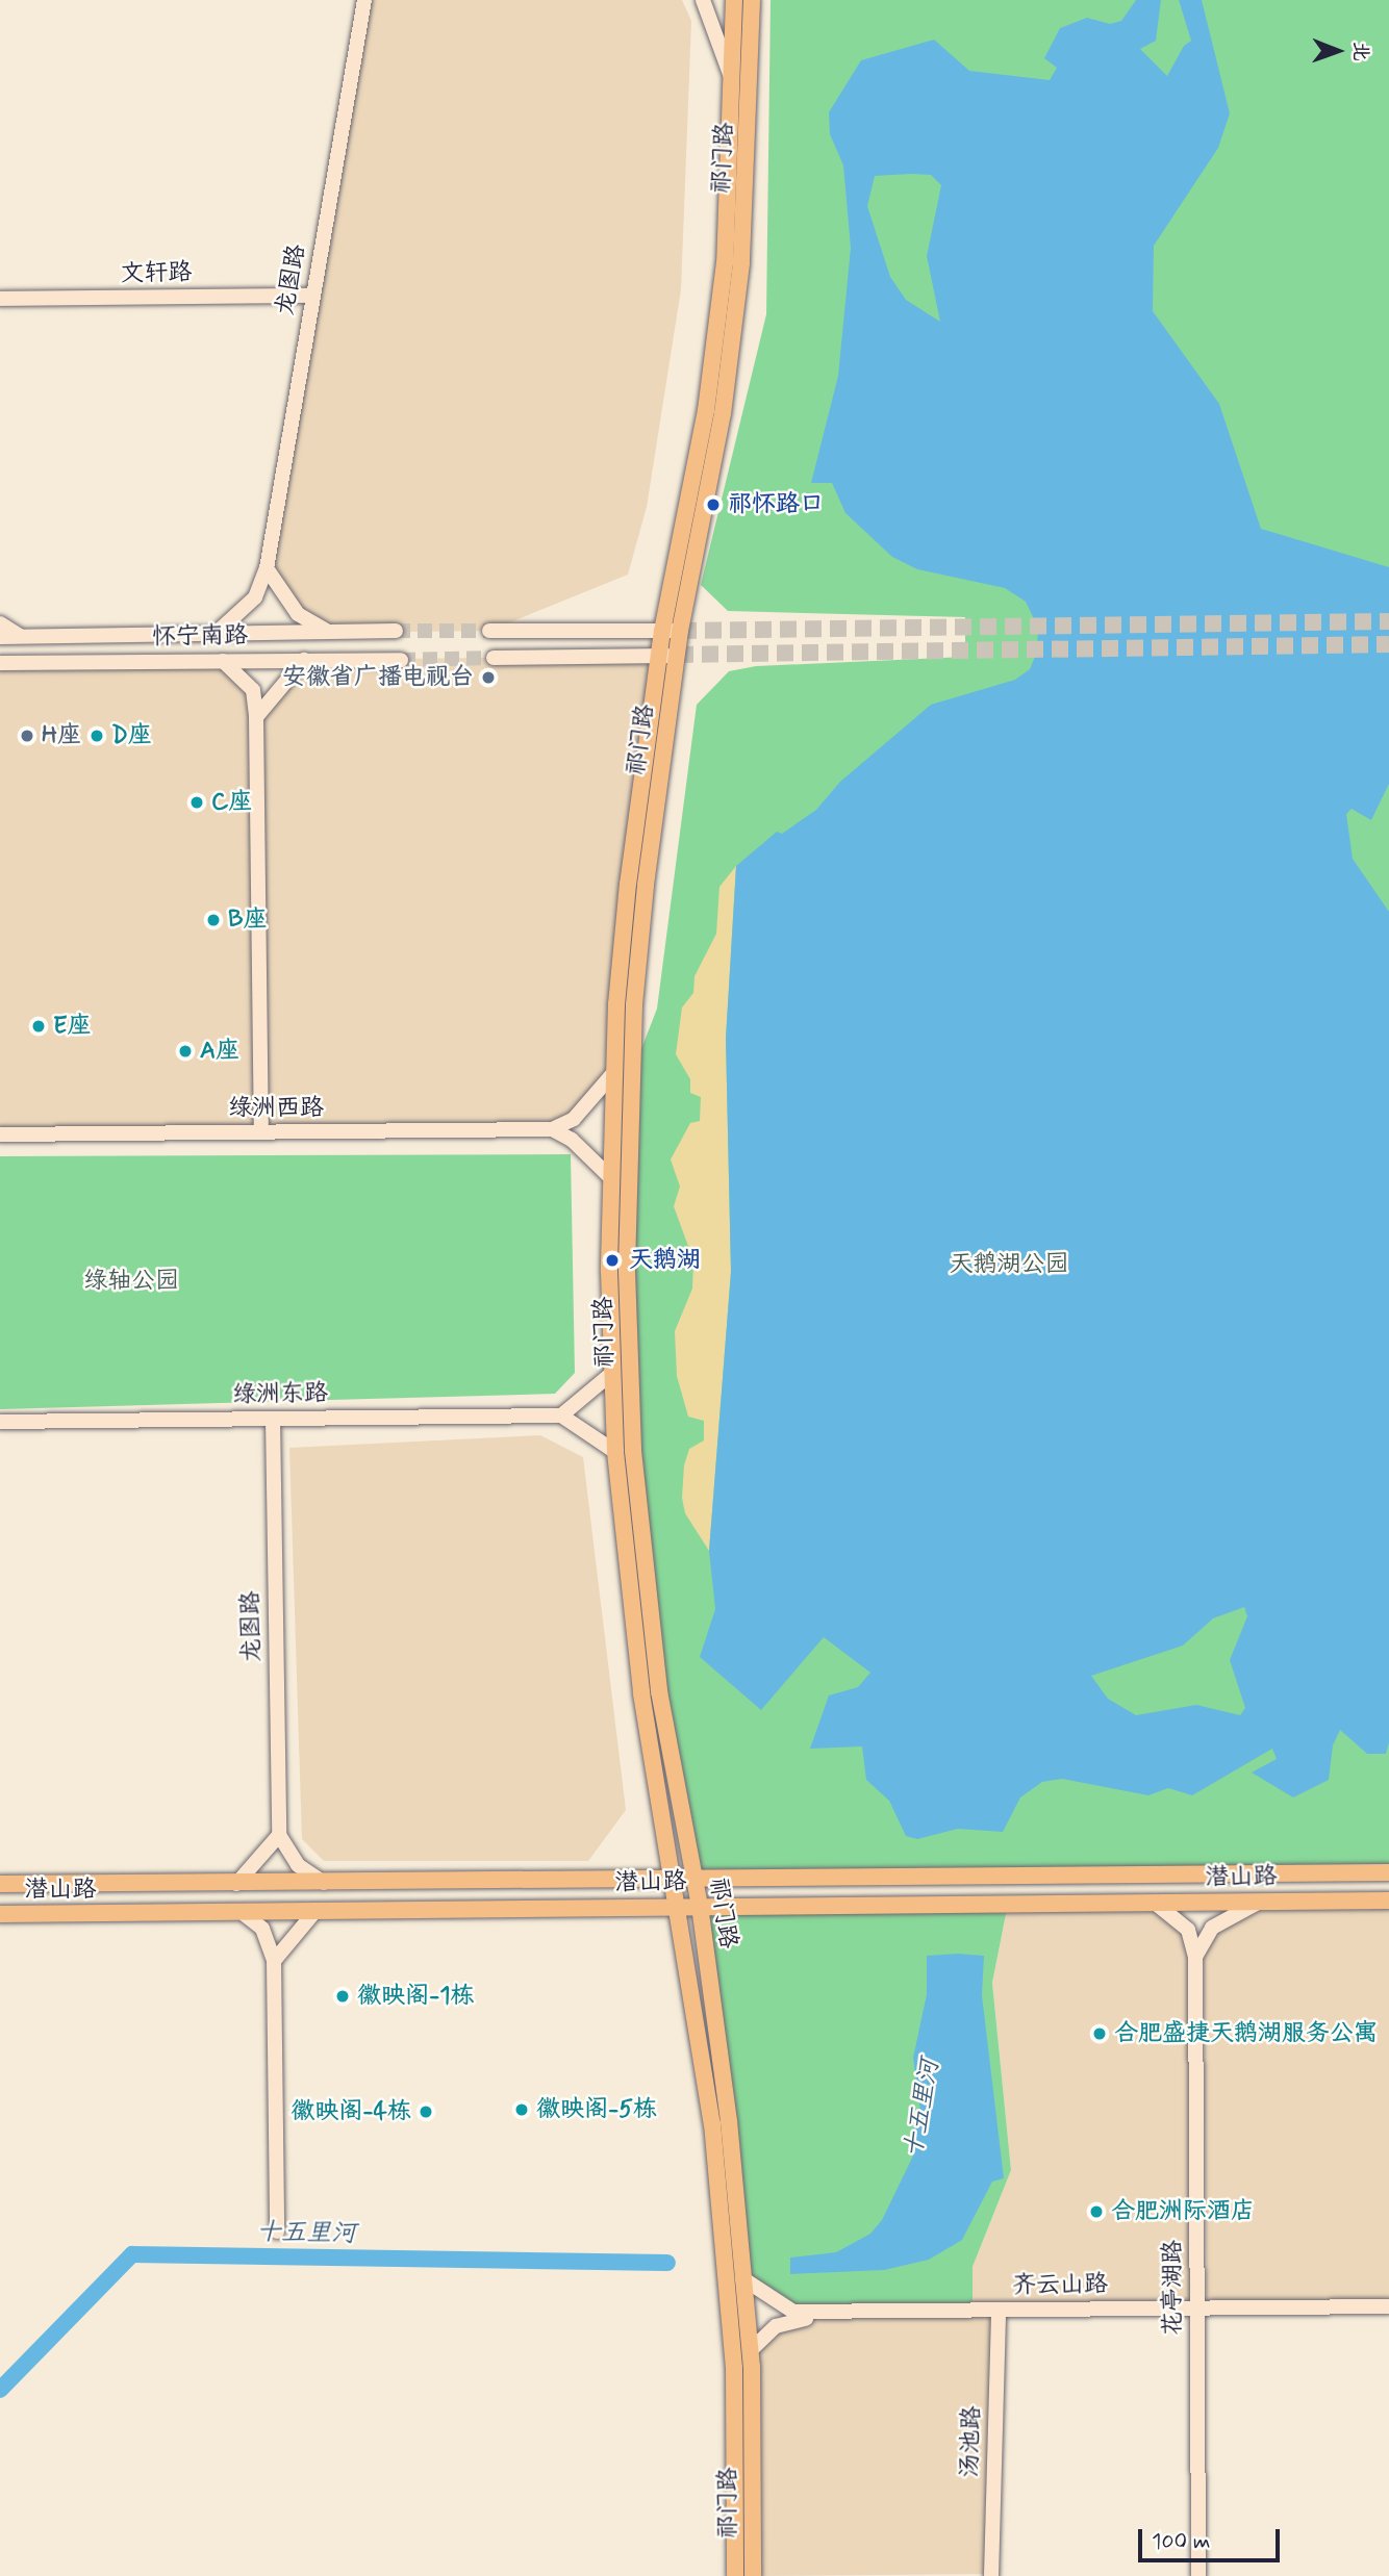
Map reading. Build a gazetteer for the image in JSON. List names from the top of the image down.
{
  "streets": {
    "main road": ["祁门路", "潜山路"],
    "street": [
      "文轩路",
      "龙图路",
      "怀宁南路",
      "绿洲西路",
      "绿洲东路",
      "齐云山路",
      "花亭湖路",
      "汤池路"
    ]
  },
  "crossings": [
    ["祁门路", "潜山路"],
    ["祁门路", "齐云山路"],
    ["文轩路", "龙图路"],
    ["龙图路", "怀宁南路"],
    ["龙图路", "绿洲东路"],
    ["潜山路", "花亭湖路"],
    ["齐云山路", "花亭湖路"],
    ["齐云山路", "汤池路"]
  ],
  "water": ["十五里河"],
  "parks": ["天鹅湖公园", "绿轴公园"],
  "places": [
    "祁怀路口",
    "安徽省广播电视台",
    "H座",
    "D座",
    "C座",
    "B座",
    "E座",
    "A座",
    "天鹅湖",
    "徽映阁-1栋",
    "合肥盛捷天鹅湖服务公寓",
    "徽映阁-5栋",
    "徽映阁-4栋",
    "合肥洲际酒店"
  ],
  "scale_bar": "100 m",
  "north": "right"
}
